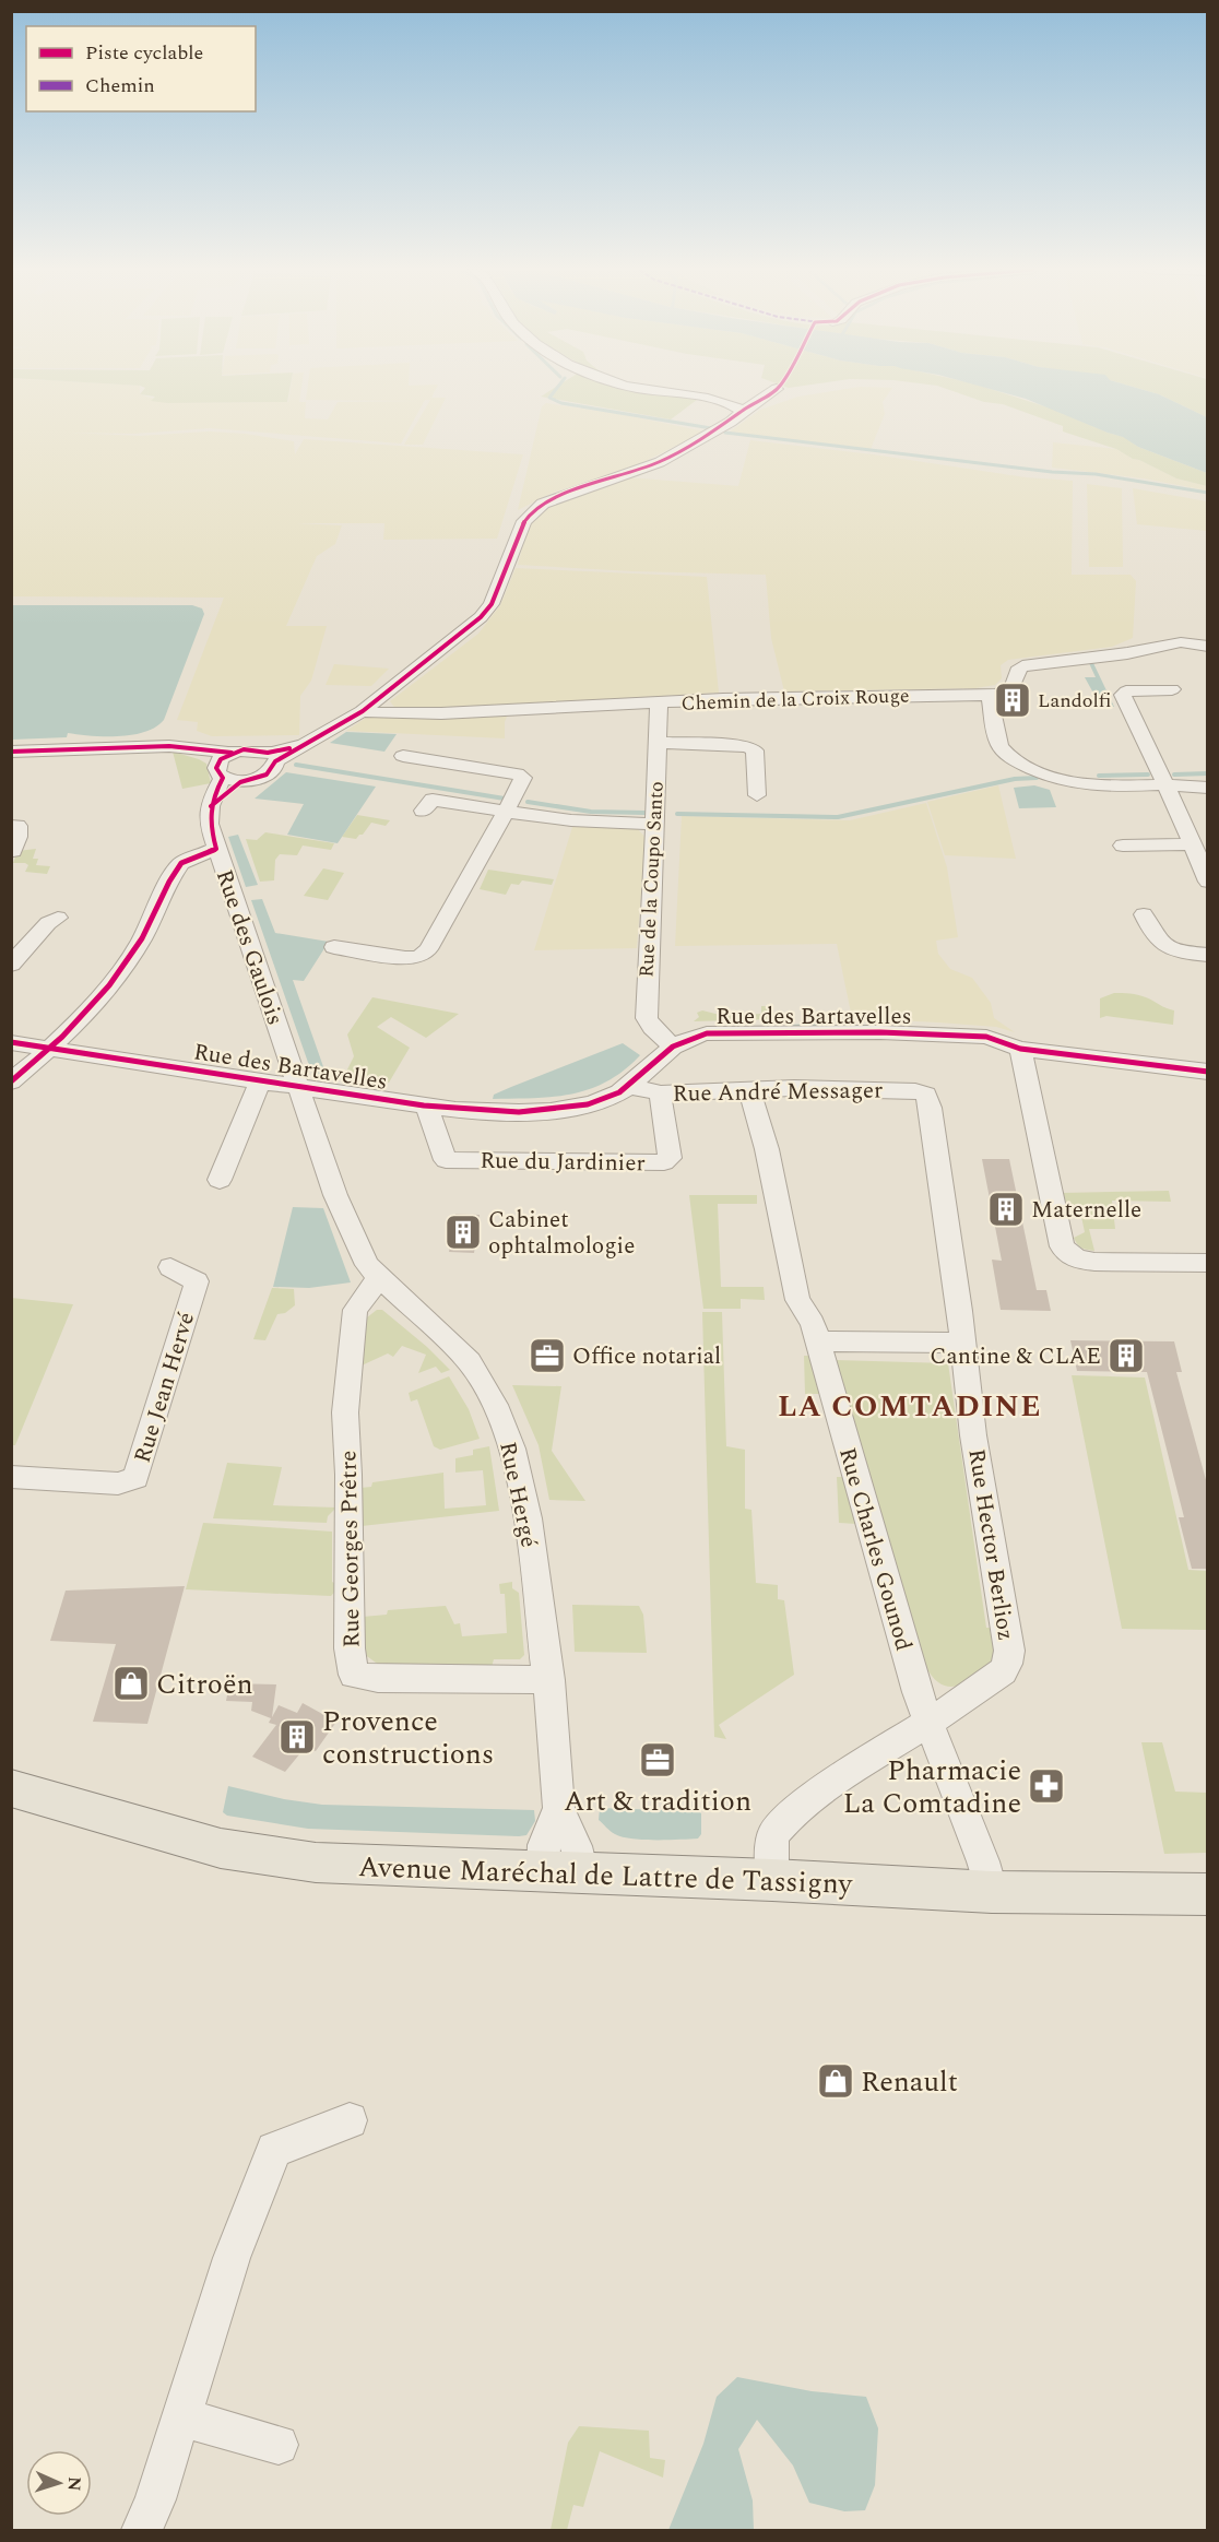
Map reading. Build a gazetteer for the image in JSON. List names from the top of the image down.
{
  "streets": {
    "main road": ["Avenue Maréchal de Lattre de Tassigny"],
    "street": [
      "Chemin de la Croix Rouge",
      "Rue de la Coupo Santo",
      "Rue des Gaulois",
      "Rue des Bartavelles",
      "Rue André Messager",
      "Rue du Jardinier",
      "Rue Jean Hervé",
      "Rue Hergé",
      "Rue Hector Berlioz",
      "Rue Georges Prêtre",
      "Rue Charles Gounod"
    ]
  },
  "crossings": [
    ["Chemin de la Croix Rouge", "Rue de la Coupo Santo"],
    ["Rue de la Coupo Santo", "Rue des Bartavelles"],
    ["Rue des Gaulois", "Rue des Bartavelles"],
    ["Rue des Gaulois", "Rue Hergé"],
    ["Rue des Bartavelles", "Rue André Messager"],
    ["Rue des Bartavelles", "Rue du Jardinier"],
    ["Rue des Bartavelles", "Rue Hergé"],
    ["Rue André Messager", "Rue du Jardinier"],
    ["Rue André Messager", "Rue Hector Berlioz"],
    ["Rue André Messager", "Rue Charles Gounod"],
    ["Rue Hergé", "Rue Georges Prêtre"],
    ["Rue Hergé", "Avenue Maréchal de Lattre de Tassigny"],
    ["Rue Hector Berlioz", "Rue Charles Gounod"],
    ["Rue Hector Berlioz", "Avenue Maréchal de Lattre de Tassigny"],
    ["Rue Charles Gounod", "Avenue Maréchal de Lattre de Tassigny"]
  ],
  "districts": ["LA COMTADINE"],
  "places": {
    "building": [
      "Landolfi",
      "Maternelle",
      "Cabinet ophtalmologie",
      "Cantine & CLAE",
      "Provence constructions"
    ],
    "office": ["Office notarial", "Art & tradition"],
    "shop": ["Citroën", "Renault"],
    "pharmacy": ["Pharmacie La Comtadine"]
  },
  "legend": ["Piste cyclable", "Chemin"],
  "north": "right"
}
